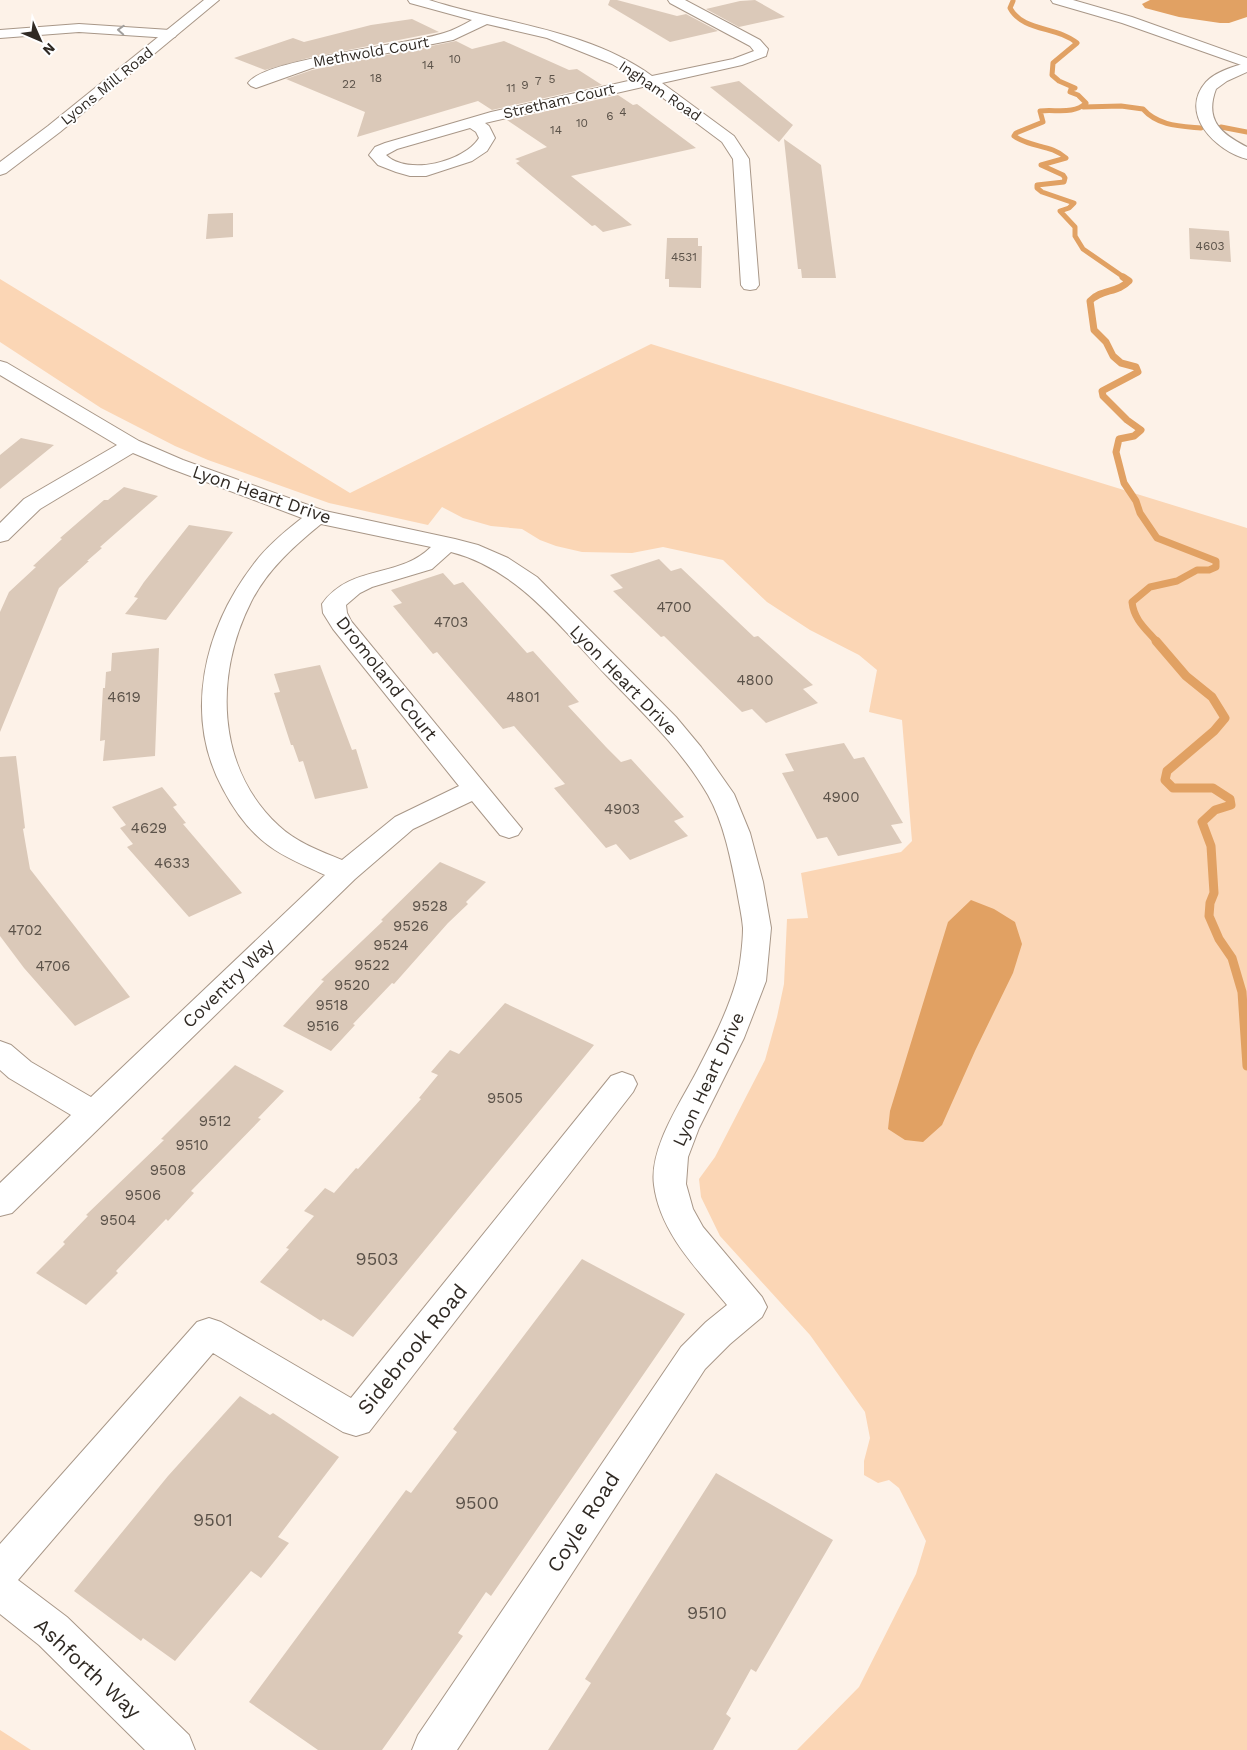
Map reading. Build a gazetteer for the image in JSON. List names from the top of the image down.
{
  "streets": {
    "street": [
      "Methwold Court",
      "Lyons Mill Road",
      "Ingham Road",
      "Stretham Court",
      "Lyon Heart Drive",
      "Dromoland Court",
      "Coventry Way",
      "Sidebrook Road",
      "Coyle Road",
      "Ashforth Way"
    ]
  },
  "crossings": [
    ["Methwold Court", "Ingham Road"],
    ["Ingham Road", "Stretham Court"],
    ["Lyon Heart Drive", "Dromoland Court"],
    ["Lyon Heart Drive", "Coyle Road"],
    ["Dromoland Court", "Coventry Way"]
  ],
  "house_numbers": [
    "10",
    "14",
    "18",
    "5",
    "7",
    "22",
    "9",
    "11",
    "4",
    "6",
    "10",
    "14",
    "4603",
    "4531",
    "4700",
    "4703",
    "4800",
    "4619",
    "4801",
    "4900",
    "4903",
    "4629",
    "4633",
    "9528",
    "9526",
    "4702",
    "9524",
    "9522",
    "4706",
    "9520",
    "9518",
    "9516",
    "9505",
    "9512",
    "9510",
    "9508",
    "9506",
    "9504",
    "9503",
    "9500",
    "9501",
    "9510"
  ],
  "north": "bottom right"
}
